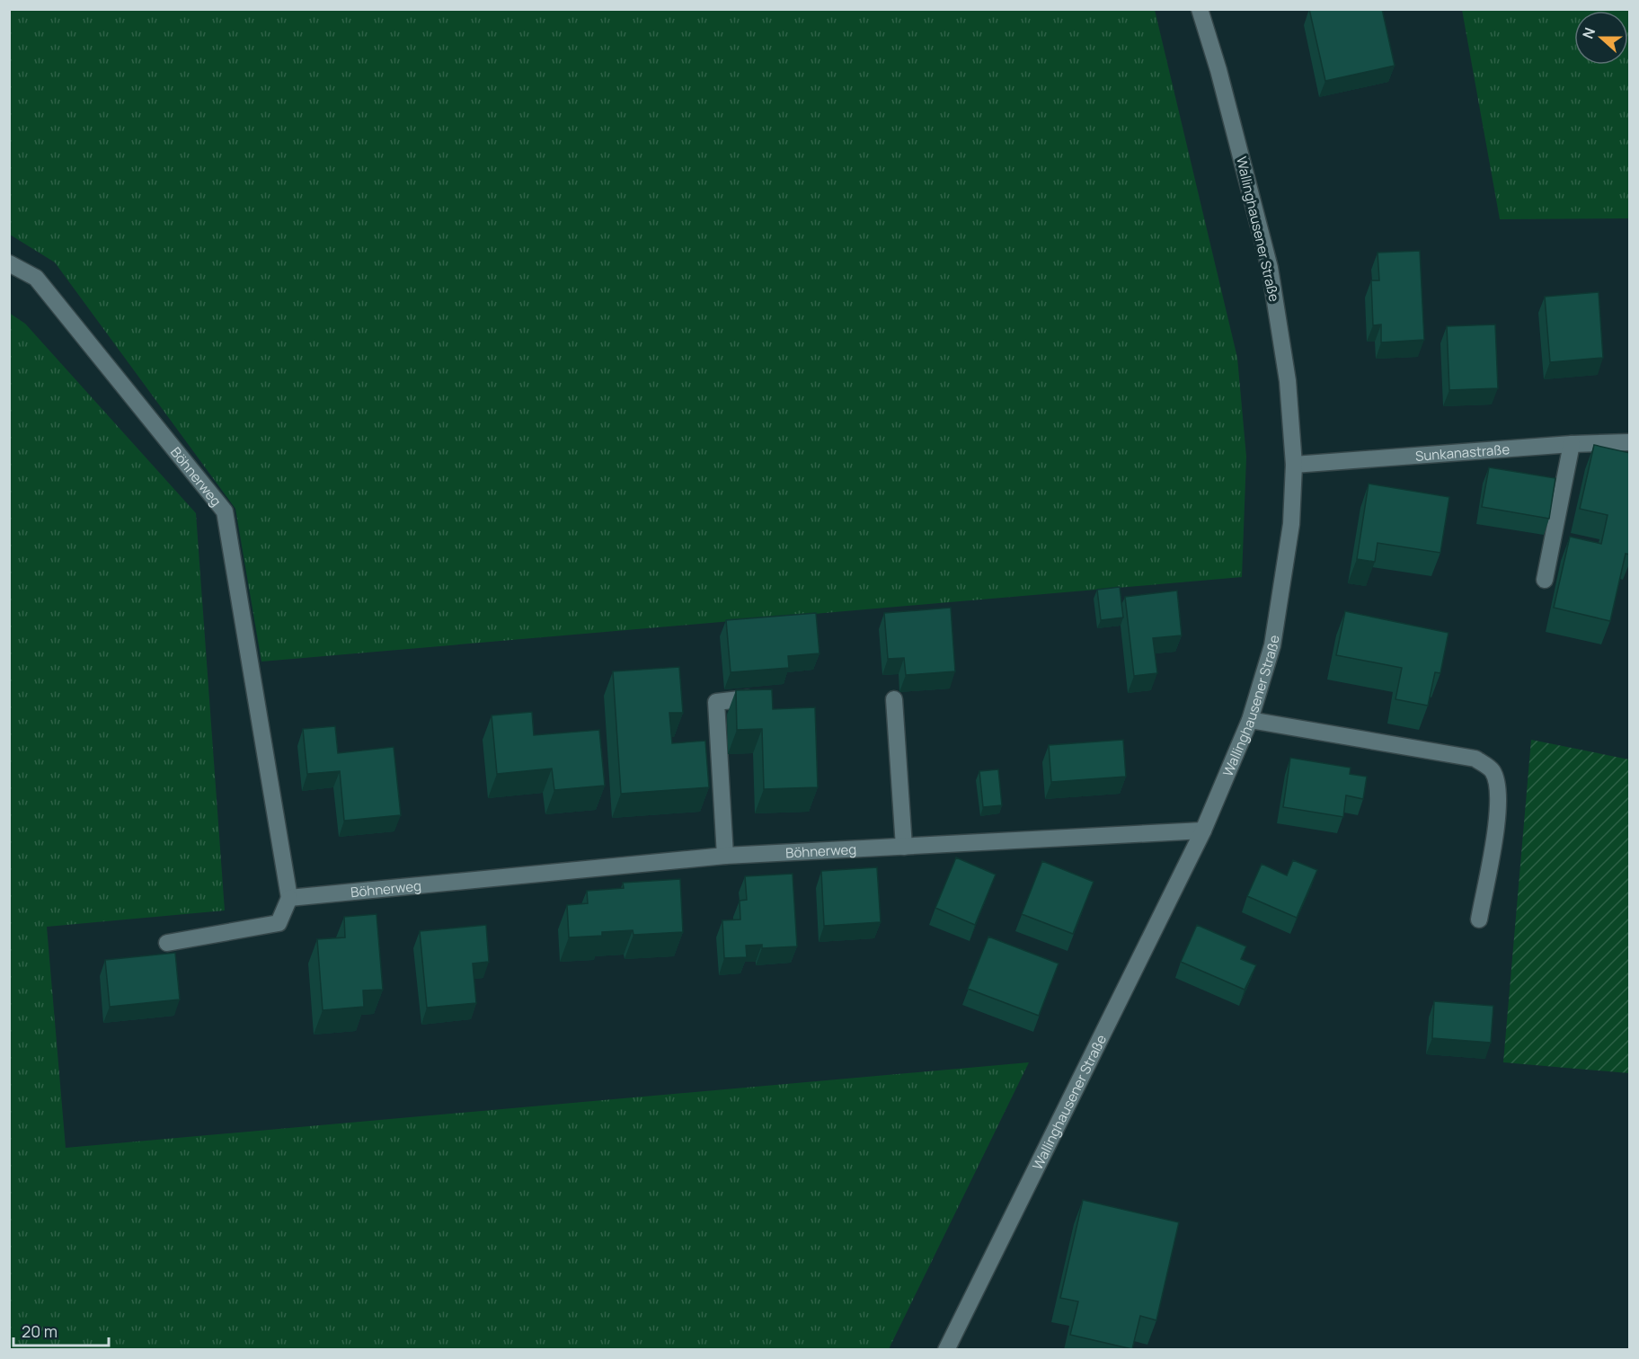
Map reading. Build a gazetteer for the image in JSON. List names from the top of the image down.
{
  "streets": {
    "street": ["Wallinghausener Straße", "Sunkanastraße", "Böhnerweg"]
  },
  "crossings": [
    ["Wallinghausener Straße", "Sunkanastraße"],
    ["Wallinghausener Straße", "Böhnerweg"]
  ],
  "scale_bar": "20 m",
  "north": "left"
}
